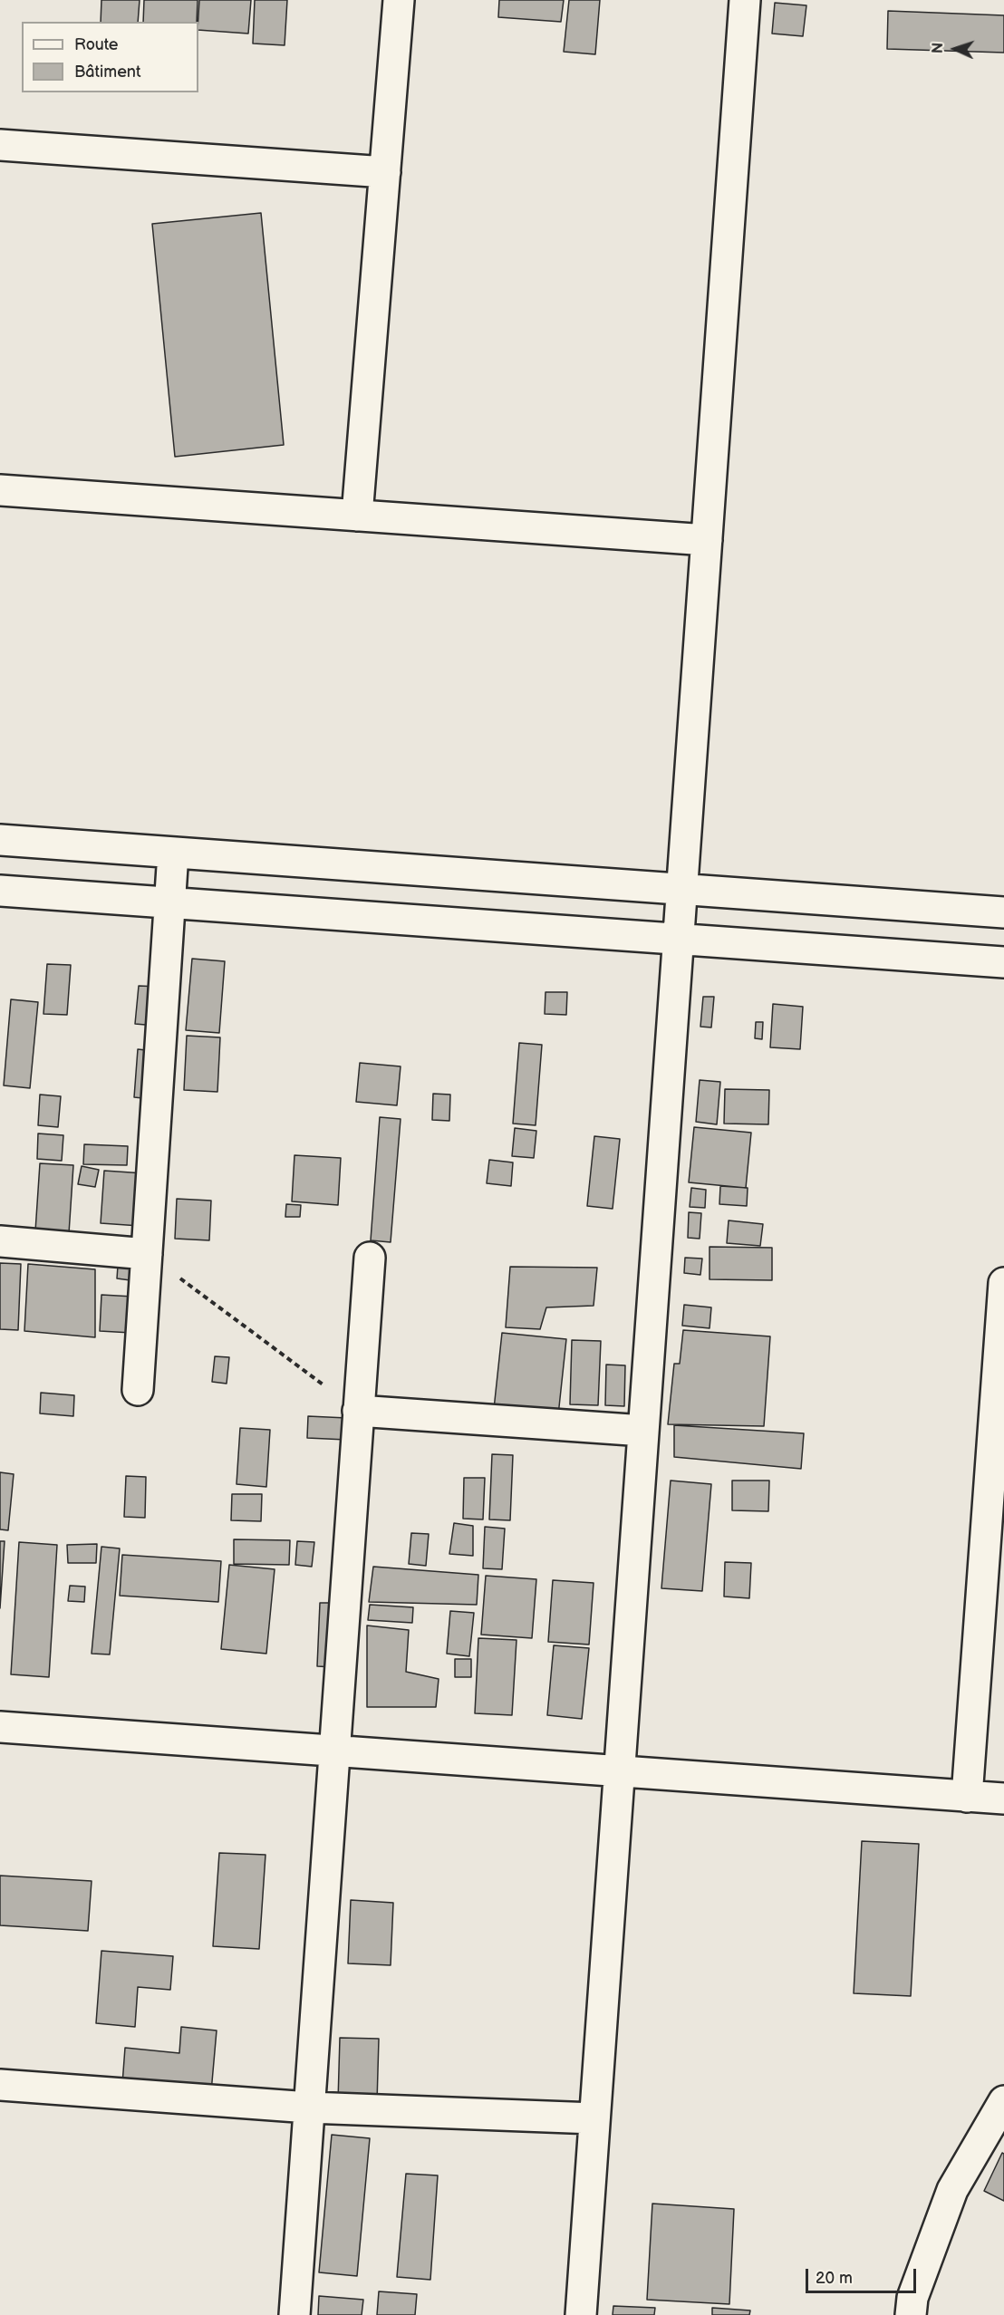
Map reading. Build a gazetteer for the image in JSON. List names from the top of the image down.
{
  "legend": ["Route", "Bâtiment"],
  "scale_bar": "20 m",
  "north": "left"
}
